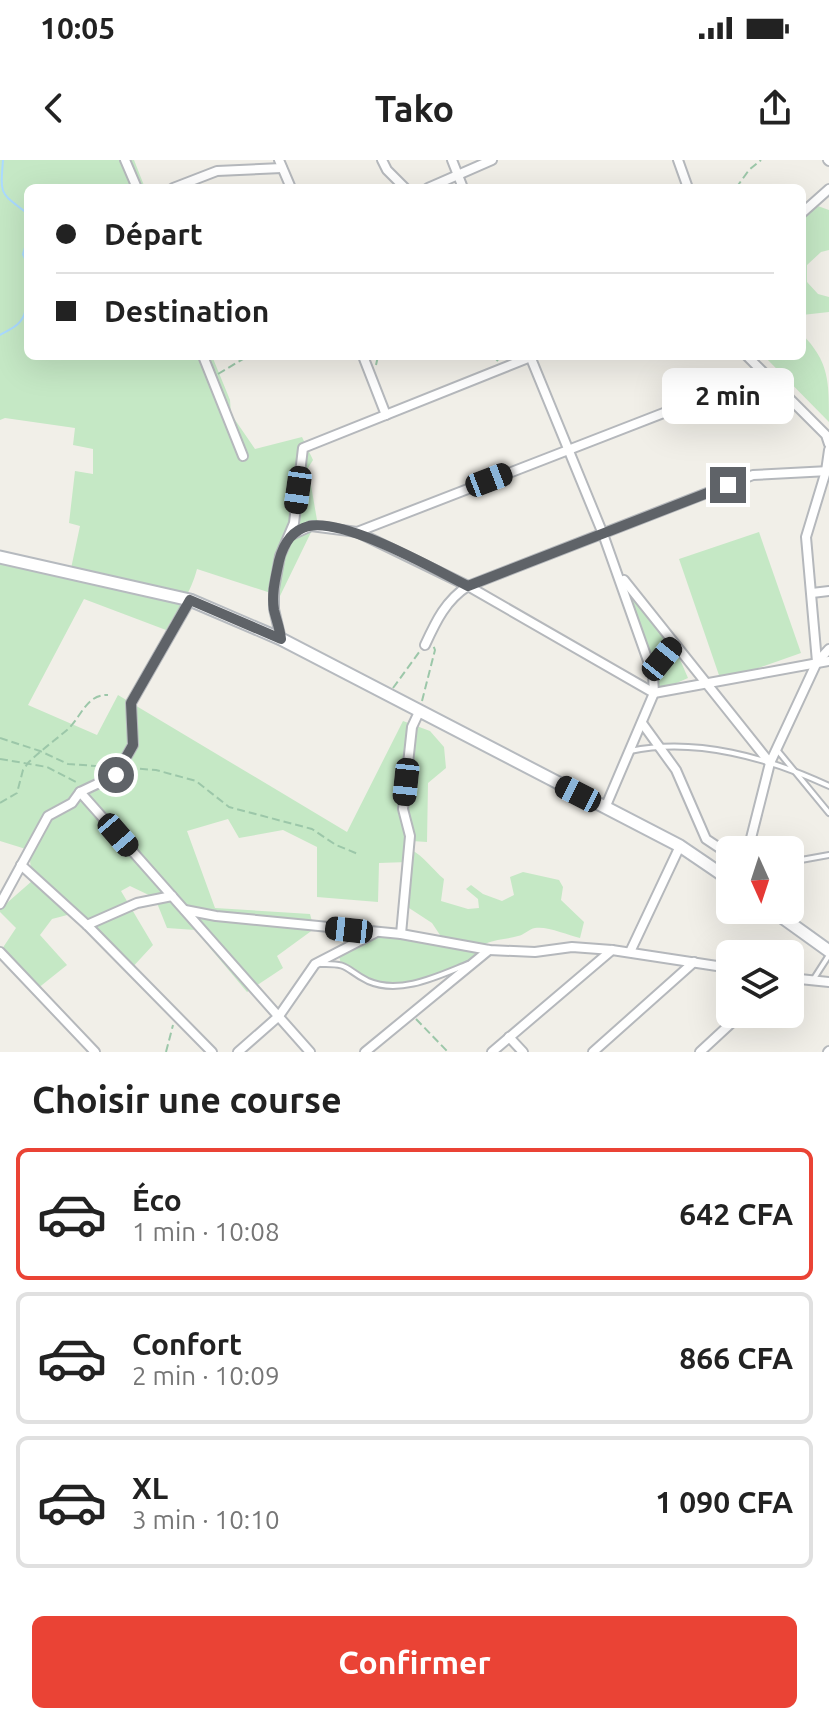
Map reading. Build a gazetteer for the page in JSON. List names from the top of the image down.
{
  "north": "bottom",
  "page": {
    "status": "10:05",
    "header": "Tako",
    "banner": ["Départ", "Destination"],
    "bubble": "2 min",
    "heading": "Choisir une course",
    "list": [
      {
        "name": "Éco",
        "note": "1 min · 10:08",
        "value": "642 CFA"
      },
      {
        "name": "Confort",
        "note": "2 min · 10:09",
        "value": "866 CFA"
      },
      {
        "name": "XL",
        "note": "3 min · 10:10",
        "value": "1 090 CFA"
      }
    ],
    "buttons": "Confirmer"
  }
}
